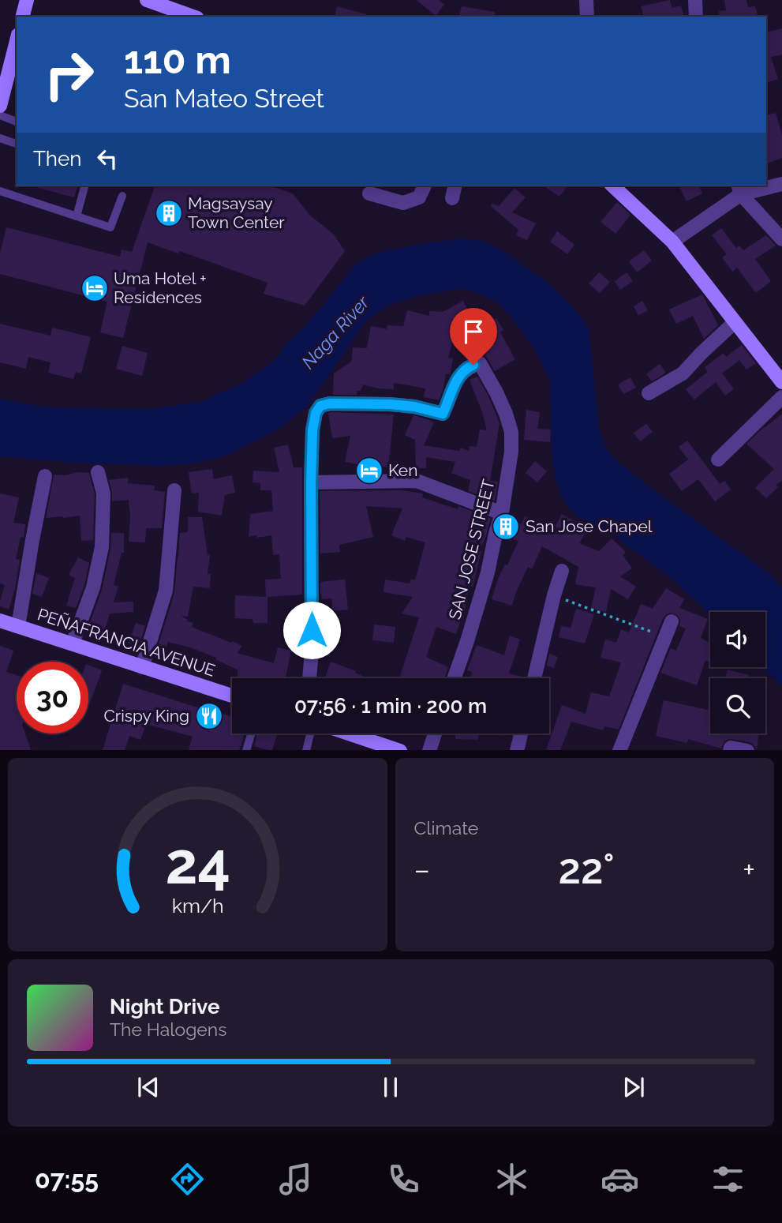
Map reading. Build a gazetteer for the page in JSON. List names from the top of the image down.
{
  "streets": {
    "main road": ["PEÑAFRANCIA AVENUE"],
    "street": ["SAN JOSE STREET"]
  },
  "water": ["Naga River"],
  "places": {
    "building": ["Magsaysay Town Center", "San Jose Chapel"],
    "hotel": ["Uma Hotel + Residences", "Ken"],
    "restaurant": ["Crispy King"]
  },
  "page": {
    "turn": ["110 m", "San Mateo Street"],
    "then": "Then",
    "limit": "30",
    "trip": "07:56 · 1 min · 200 m",
    "tile": "Climate",
    "heat": ["−", "22°", "+"],
    "song": ["Night Drive", "The Halogens"],
    "tabs": "07:55",
    "gauge": ["24", "km/h"]
  }
}
